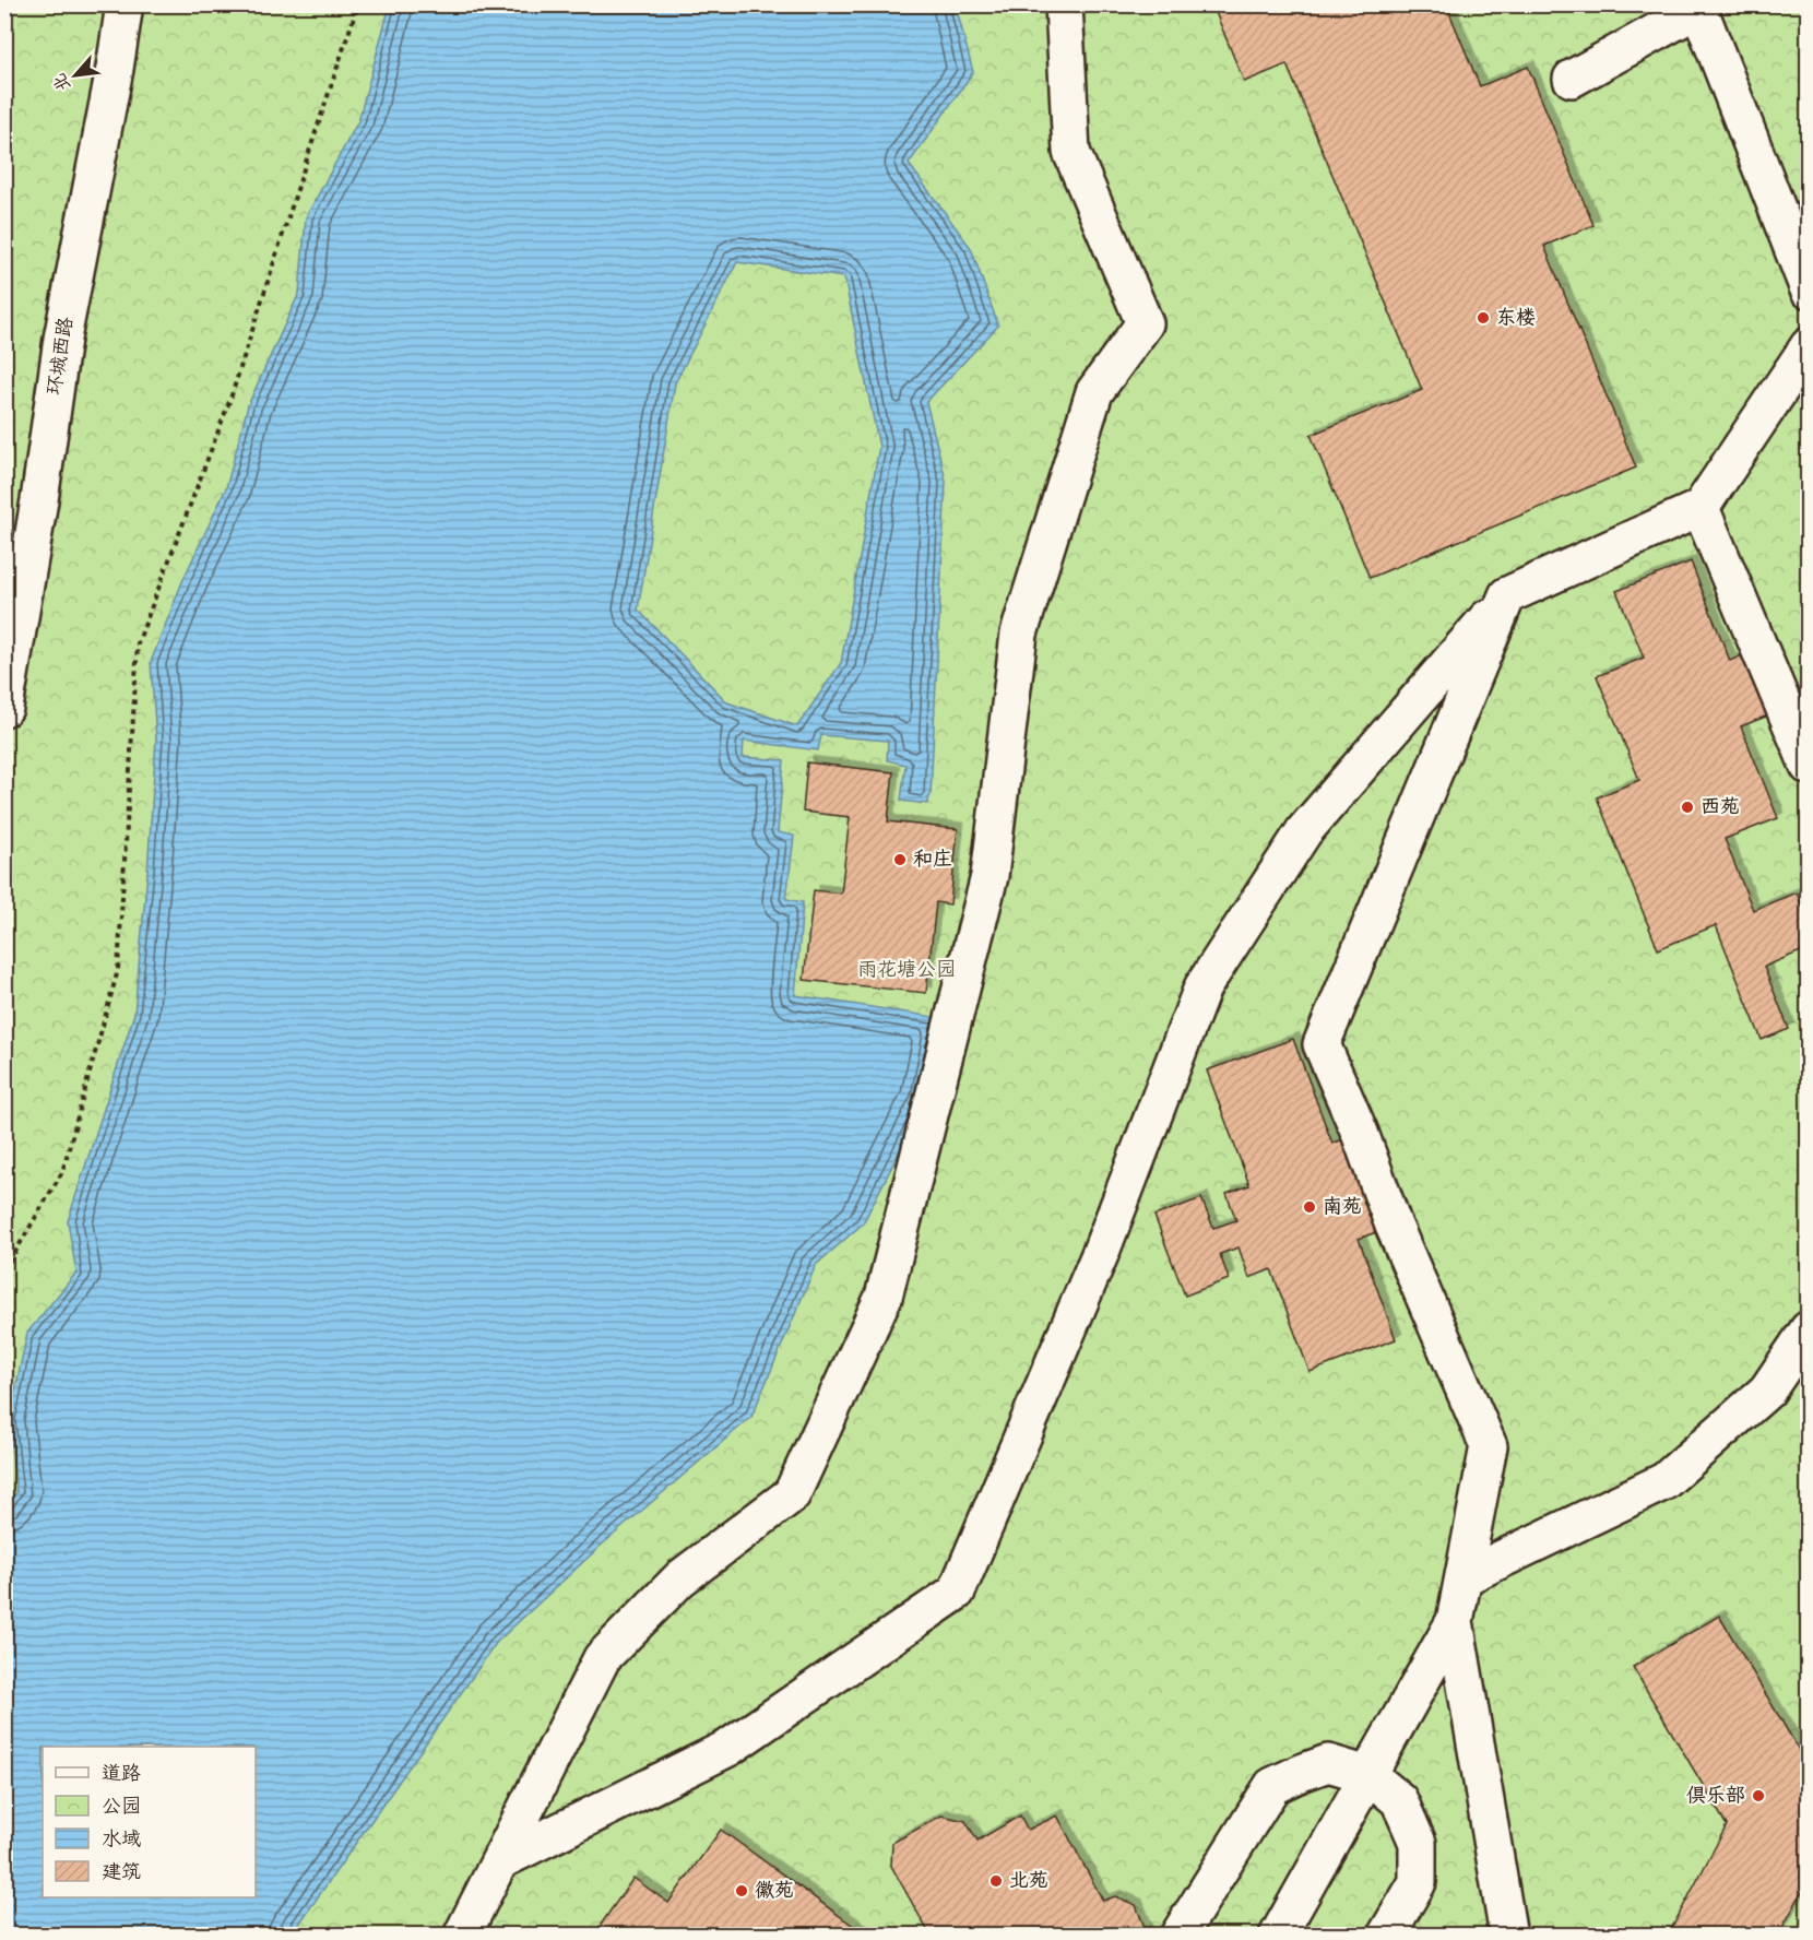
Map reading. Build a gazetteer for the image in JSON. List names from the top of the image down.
{
  "streets": {
    "street": ["环城西路"]
  },
  "parks": ["雨花塘公园"],
  "places": [
    "东楼",
    "西苑",
    "和庄",
    "南苑",
    "俱乐部",
    "北苑",
    "徽苑"
  ],
  "legend": [
    "道路",
    "公园",
    "水域",
    "建筑"
  ],
  "north": "bottom left"
}
